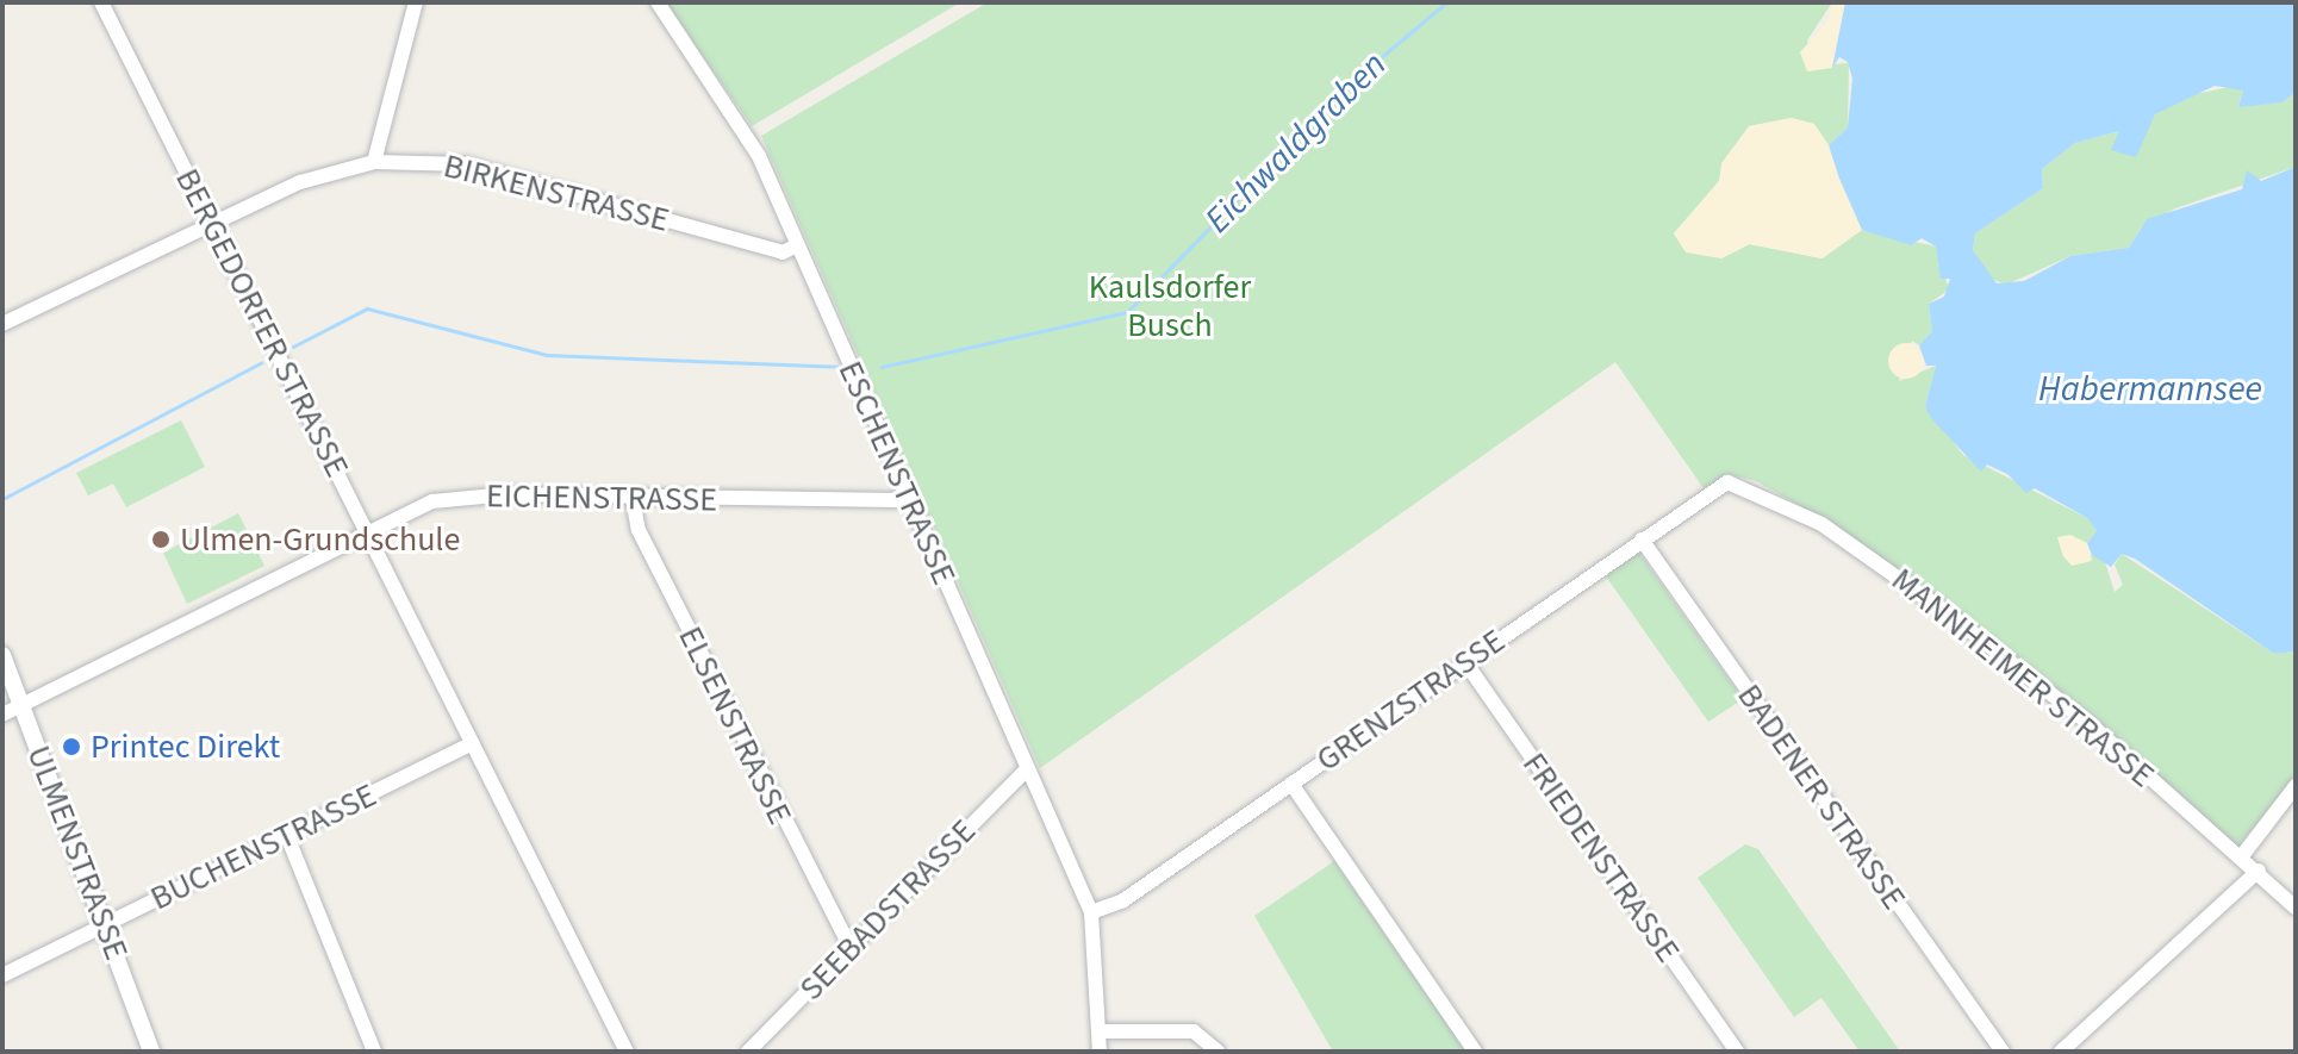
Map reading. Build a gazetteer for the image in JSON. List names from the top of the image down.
{
  "streets": {
    "street": [
      "BIRKENSTRASSE",
      "BERGEDORFER STRASSE",
      "ESCHENSTRASSE",
      "EICHENSTRASSE",
      "MANNHEIMER STRASSE",
      "GRENZSTRASSE",
      "ELSENSTRASSE",
      "BADENER STRASSE",
      "BUCHENSTRASSE",
      "ULMENSTRASSE",
      "FRIEDENSTRASSE",
      "SEEBADSTRASSE"
    ]
  },
  "crossings": [
    ["BIRKENSTRASSE", "BERGEDORFER STRASSE"],
    ["BIRKENSTRASSE", "ESCHENSTRASSE"],
    ["BERGEDORFER STRASSE", "EICHENSTRASSE"],
    ["BERGEDORFER STRASSE", "BUCHENSTRASSE"],
    ["ESCHENSTRASSE", "EICHENSTRASSE"],
    ["ESCHENSTRASSE", "GRENZSTRASSE"],
    ["ESCHENSTRASSE", "SEEBADSTRASSE"],
    ["EICHENSTRASSE", "ELSENSTRASSE"],
    ["EICHENSTRASSE", "ULMENSTRASSE"],
    ["MANNHEIMER STRASSE", "GRENZSTRASSE"],
    ["GRENZSTRASSE", "BADENER STRASSE"],
    ["GRENZSTRASSE", "FRIEDENSTRASSE"],
    ["ELSENSTRASSE", "SEEBADSTRASSE"],
    ["BUCHENSTRASSE", "ULMENSTRASSE"]
  ],
  "water": ["Eichwaldgraben", "Habermannsee"],
  "parks": ["Kaulsdorfer Busch"],
  "places": ["Ulmen-Grundschule", "Printec Direkt"]
}
